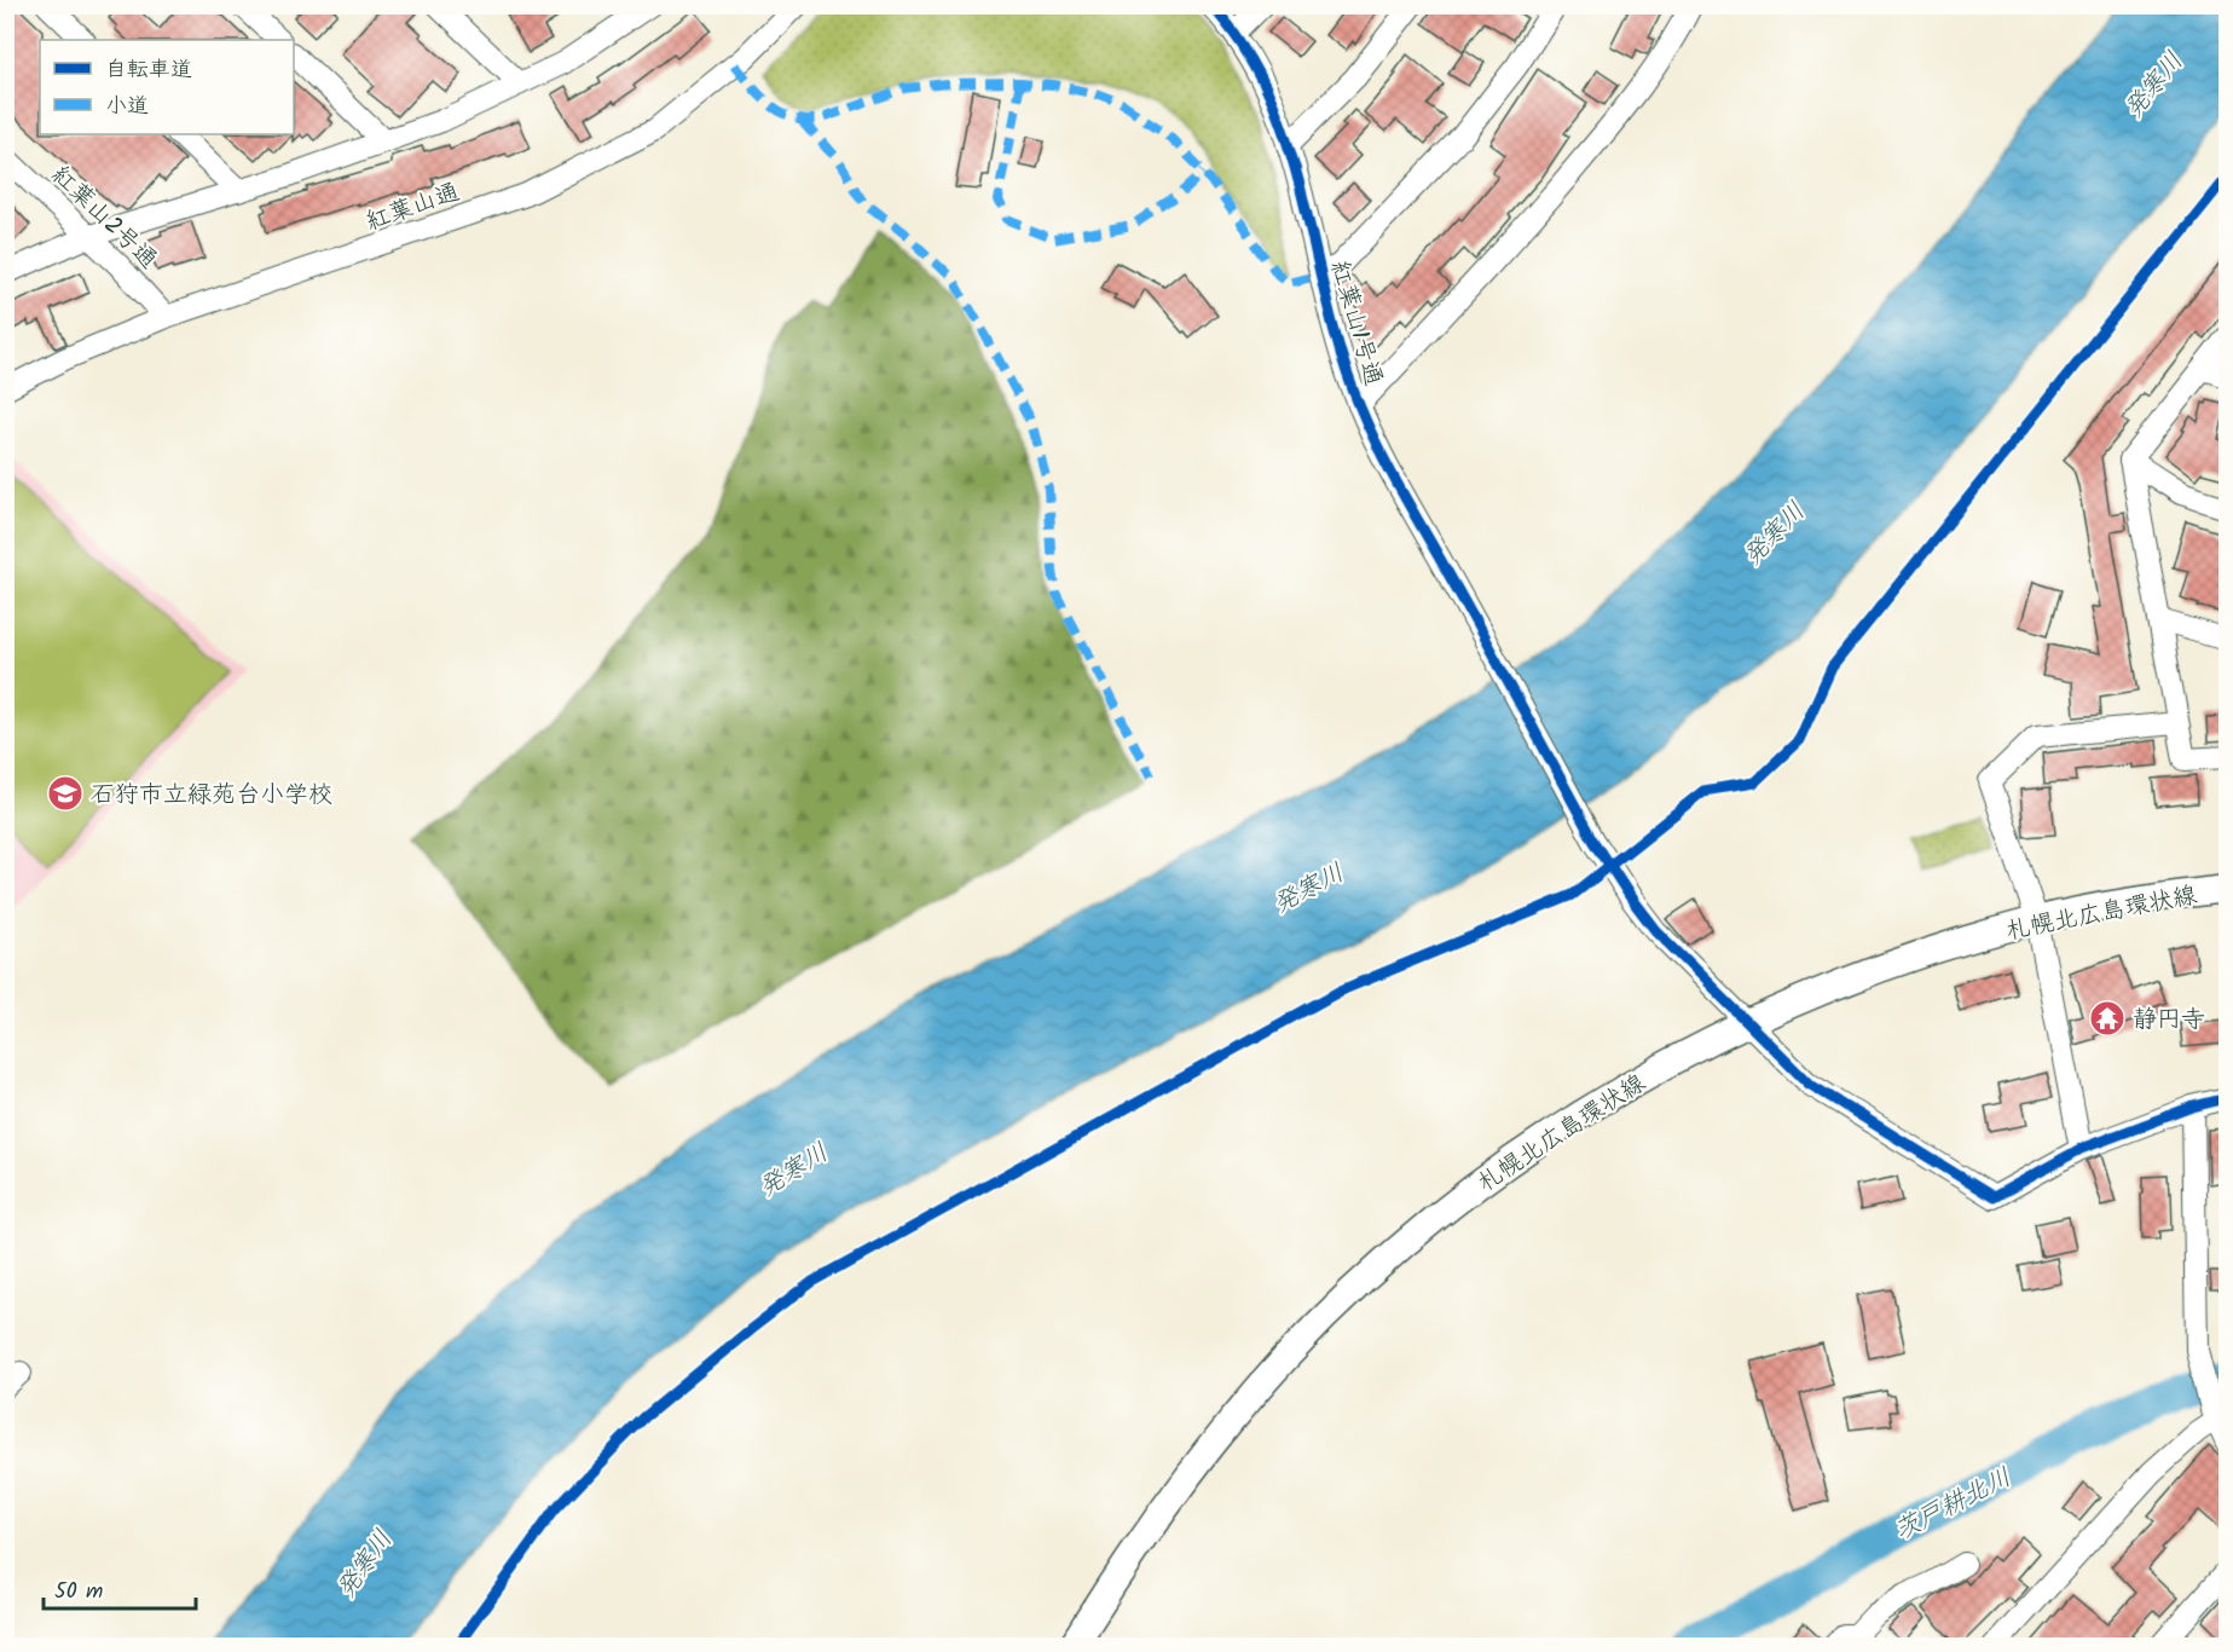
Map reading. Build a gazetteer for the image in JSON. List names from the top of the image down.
{
  "streets": {
    "main road": ["札幌北広島環状線"],
    "street": ["紅葉山通", "紅葉山2号通", "紅葉山1号通"]
  },
  "crossings": [
    ["紅葉山通", "紅葉山2号通"],
    ["紅葉山1号通", "札幌北広島環状線"]
  ],
  "water": ["発寒川", "茨戸耕北川"],
  "places": {
    "school or university": ["石狩市立緑苑台小学校"],
    "temple": ["静円寺"]
  },
  "legend": ["自転車道", "小道"],
  "scale_bar": "50 m"
}
